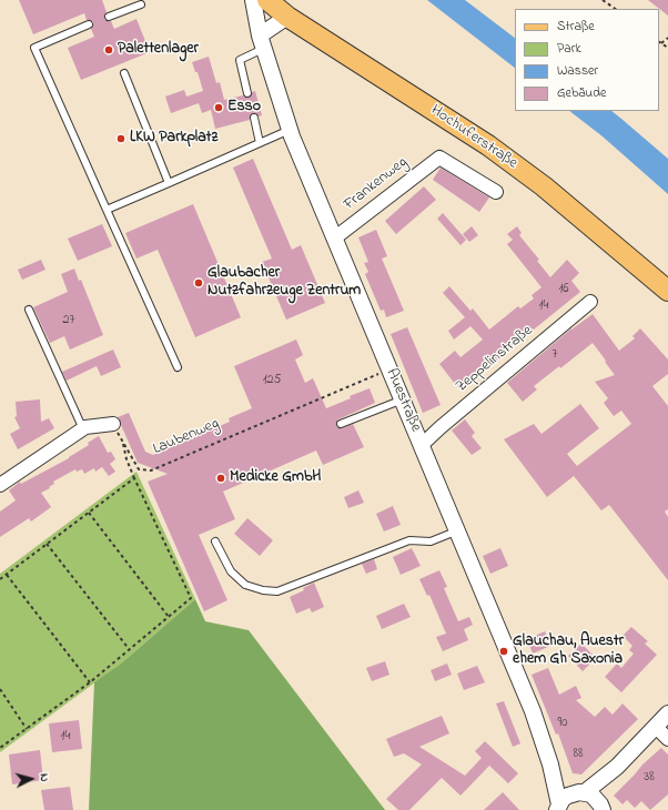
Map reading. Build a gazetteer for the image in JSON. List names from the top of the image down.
{
  "streets": {
    "main road": ["Hochuferstraße"],
    "street": ["Frankenweg", "Zeppelinstraße", "Auestraße"],
    "path": ["Laubenweg"]
  },
  "crossings": [
    ["Frankenweg", "Auestraße"],
    ["Zeppelinstraße", "Auestraße"],
    ["Auestraße", "Laubenweg"]
  ],
  "places": [
    "Palettenlager",
    "Esso",
    "LKW Parkplatz",
    "Glaubacher Nutzfahrzeuge Zentrum",
    "Medicke GmbH",
    "Glauchau, Auestr ehem Gh Saxonia"
  ],
  "house_numbers": [
    "16",
    "14",
    "27",
    "7",
    "125",
    "90",
    "14",
    "88",
    "38"
  ],
  "legend": [
    "Straße",
    "Park",
    "Wasser",
    "Gebäude"
  ],
  "north": "right"
}
